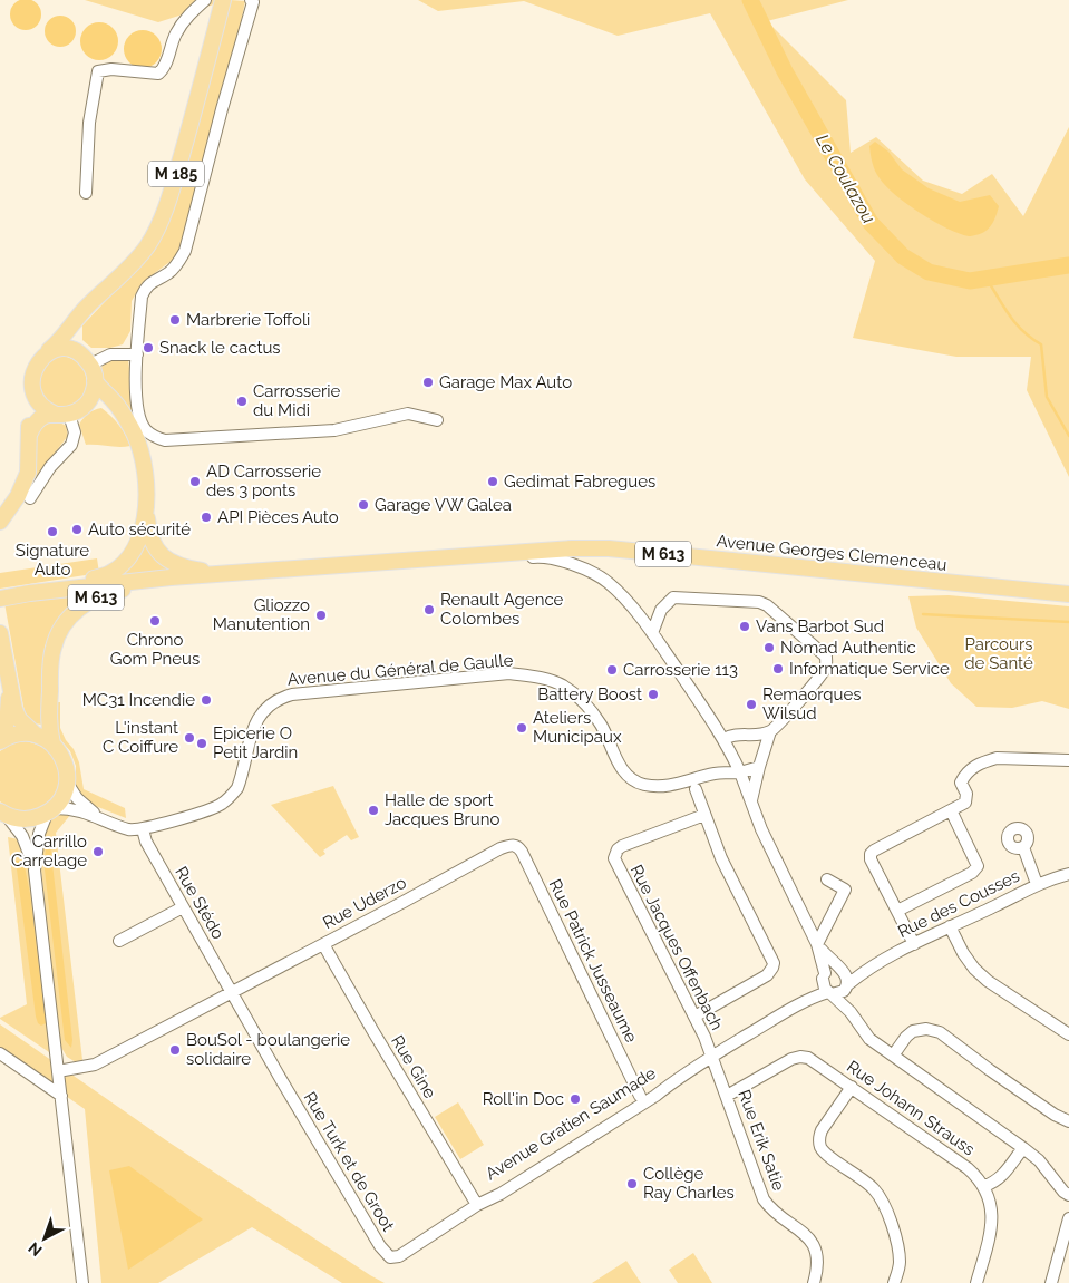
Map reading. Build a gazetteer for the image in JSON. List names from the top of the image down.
{
  "streets": {
    "main road": ["M 185", "Avenue Georges Clemenceau", "M 613"],
    "street": [
      "Avenue du Général de Gaulle",
      "Rue Stédo",
      "Rue Uderzo",
      "Rue des Cousses",
      "Rue Jacques Offenbach",
      "Rue Patrick Jusseaume",
      "Rue Gine",
      "Rue Johann Strauss",
      "Avenue Gratien Saumade",
      "Rue Erik Satie",
      "Rue Turk et de Groot"
    ]
  },
  "crossings": [
    ["M 185", "M 613"],
    ["Avenue Georges Clemenceau", "M 613"],
    ["Avenue du Général de Gaulle", "Rue Stédo"],
    ["Rue Stédo", "Rue Uderzo"],
    ["Rue Stédo", "Rue Turk et de Groot"],
    ["Rue Uderzo", "Rue Patrick Jusseaume"],
    ["Rue Uderzo", "Rue Gine"],
    ["Rue Uderzo", "Rue Turk et de Groot"],
    ["Rue Jacques Offenbach", "Avenue Gratien Saumade"],
    ["Rue Jacques Offenbach", "Rue Erik Satie"],
    ["Rue Patrick Jusseaume", "Avenue Gratien Saumade"],
    ["Rue Gine", "Avenue Gratien Saumade"],
    ["Rue Gine", "Rue Turk et de Groot"],
    ["Rue Johann Strauss", "Rue Erik Satie"],
    ["Avenue Gratien Saumade", "Rue Erik Satie"],
    ["Avenue Gratien Saumade", "Rue Turk et de Groot"]
  ],
  "water": ["Le Coulazou"],
  "parks": ["Parcours de Santé"],
  "places": [
    "Marbrerie Toffoli",
    "Snack le cactus",
    "Garage Max Auto",
    "Carrosserie du Midi",
    "AD Carrosserie des 3 ponts",
    "Gedimat Fabregues",
    "Garage VW Galea",
    "API Pièces Auto",
    "Auto sécurité",
    "Signature Auto",
    "Renault Agence Colombes",
    "Gliozzo Manutention",
    "Chrono Gom Pneus",
    "Vans Barbot Sud",
    "Nomad Authentic",
    "Informatique Service",
    "Carrosserie 113",
    "Battery Boost",
    "MC31 Incendie",
    "Remaorques Wilsud",
    "Ateliers Municipaux",
    "L'instant C Coiffure",
    "Epicerie O Petit Jardin",
    "Halle de sport Jacques Bruno",
    "Carrillo Carrelage",
    "BouSol - boulangerie solidaire",
    "Roll'in Doc",
    "Collège Ray Charles"
  ],
  "north": "bottom left"
}
